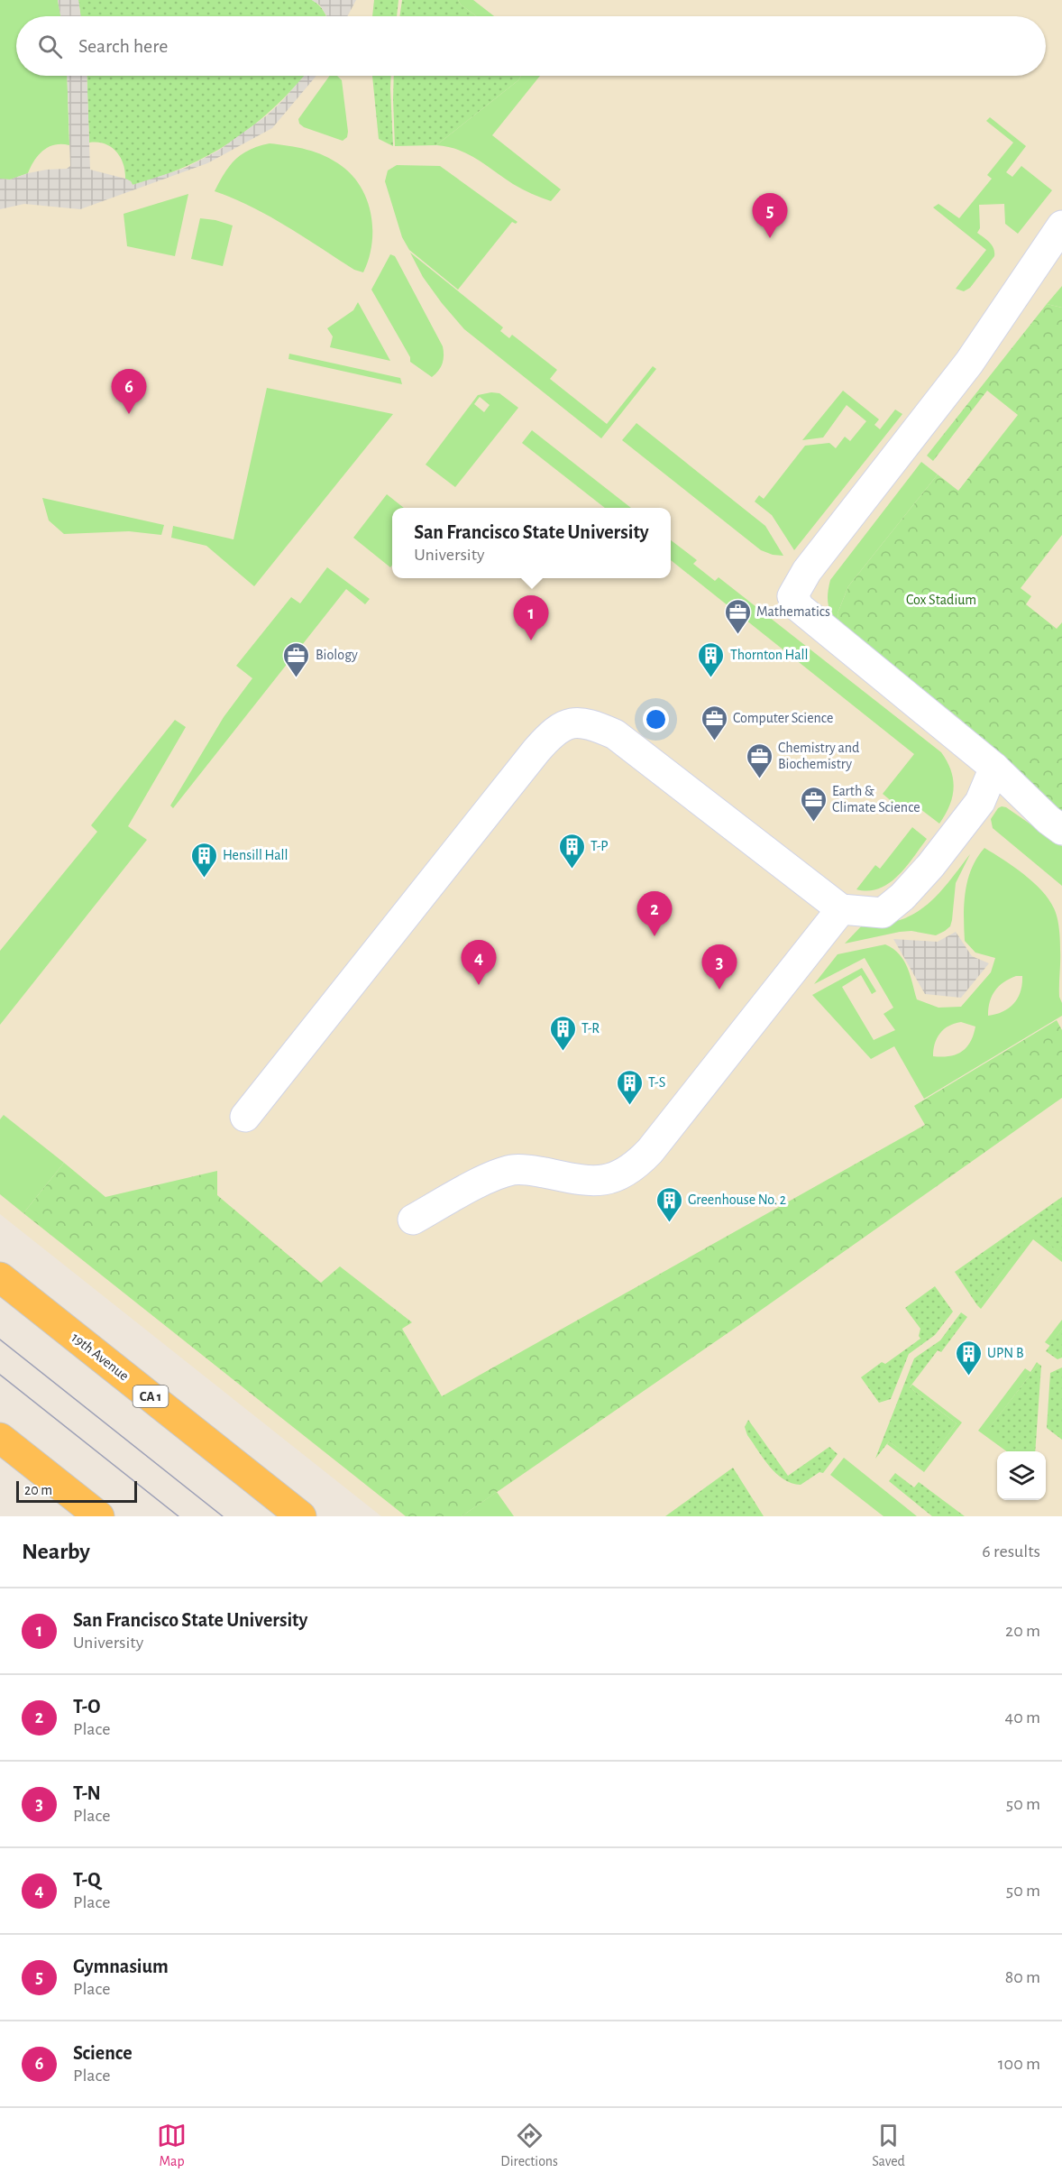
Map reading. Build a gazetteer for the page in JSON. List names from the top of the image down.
{
  "streets": {
    "highway": ["19th Avenue", "CA 1"]
  },
  "parks": ["Cox Stadium"],
  "places": {
    "office": [
      "Mathematics",
      "Biology",
      "Computer Science",
      "Chemistry and Biochemistry",
      "Earth & Climate Science"
    ],
    "building": [
      "Thornton Hall",
      "T-P",
      "Hensill Hall",
      "T-R",
      "T-S",
      "Greenhouse No. 2",
      "UPN B"
    ]
  },
  "scale_bar": "20 m",
  "page": {
    "search": "Search here",
    "pins": [
      "5",
      "6",
      "1",
      "2",
      "4",
      "3"
    ],
    "popup": ["San Francisco State University", "University"],
    "scale": "20 m",
    "heading": ["Nearby", "6 results"],
    "list": [
      {
        "mark": "1",
        "name": "San Francisco State University",
        "note": "University",
        "value": "20 m"
      },
      {
        "mark": "2",
        "name": "T-O",
        "note": "Place",
        "value": "40 m"
      },
      {
        "mark": "3",
        "name": "T-N",
        "note": "Place",
        "value": "50 m"
      },
      {
        "mark": "4",
        "name": "T-Q",
        "note": "Place",
        "value": "50 m"
      },
      {
        "mark": "5",
        "name": "Gymnasium",
        "note": "Place",
        "value": "80 m"
      },
      {
        "mark": "6",
        "name": "Science",
        "note": "Place",
        "value": "100 m"
      }
    ],
    "nav": ["Map", "Directions", "Saved"]
  }
}
